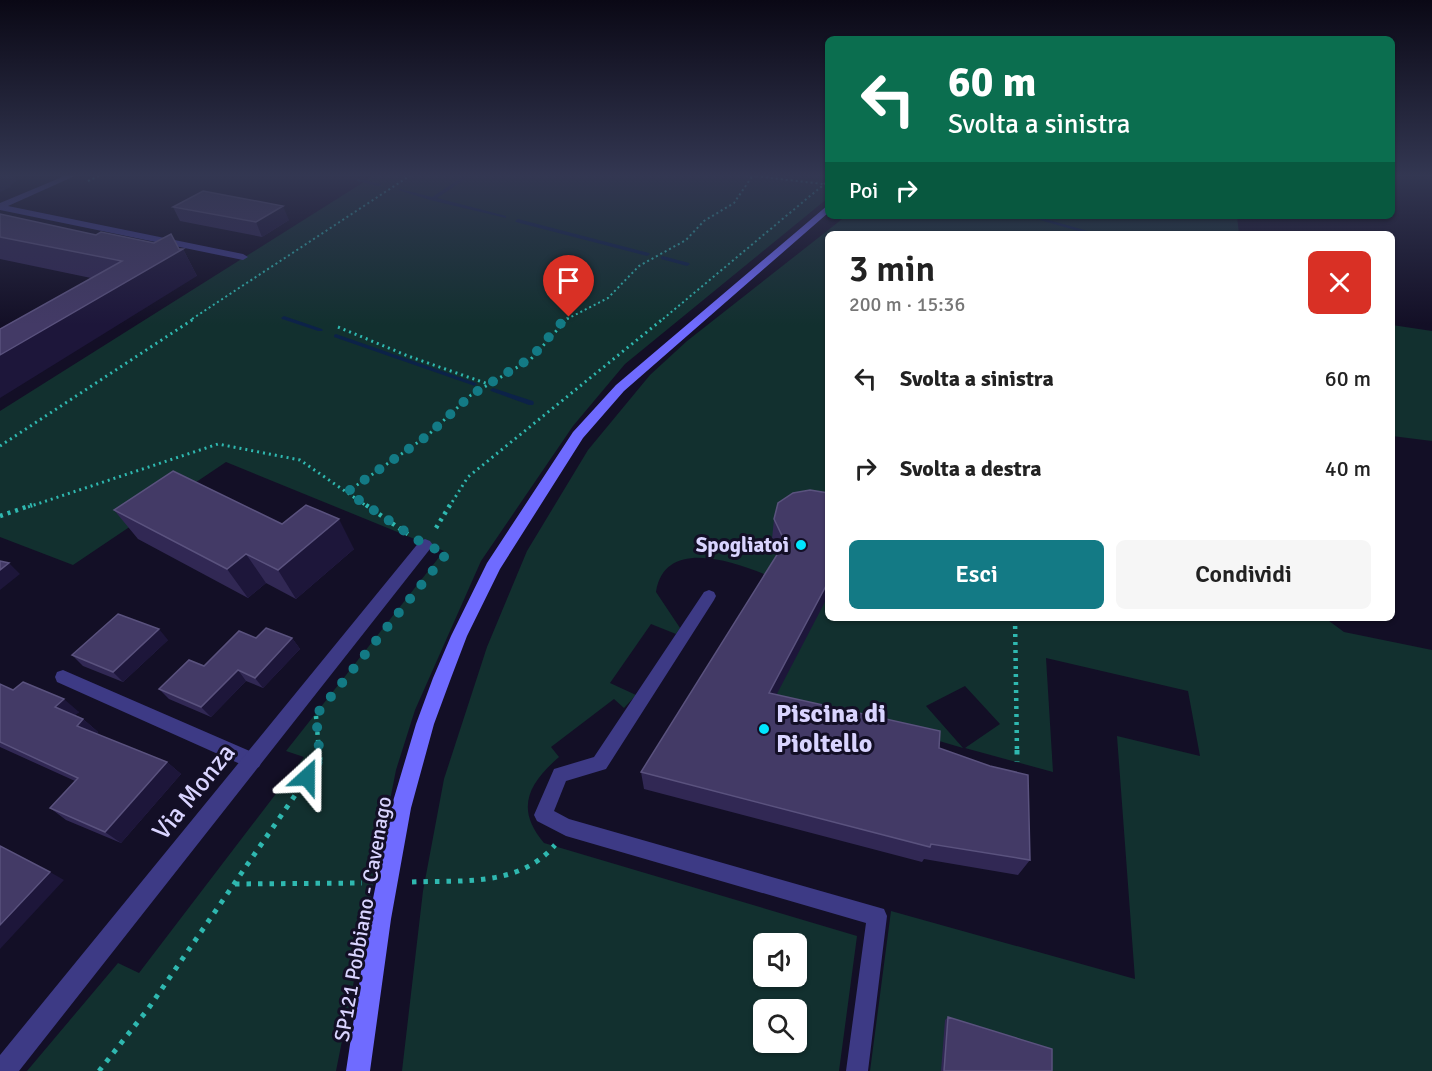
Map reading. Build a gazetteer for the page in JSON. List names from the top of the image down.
{
  "streets": {
    "street": ["Via Monza", "SP121 Pobbiano - Cavenago"]
  },
  "places": ["Spogliatoi", "Piscina di Pioltello"],
  "page": {
    "turn": ["60 m", "Svolta a sinistra"],
    "then": "Poi",
    "heading": ["3 min", "200 m · 15:36"],
    "list": [
      {
        "name": "Svolta a sinistra",
        "value": "60 m"
      },
      {
        "name": "Svolta a destra",
        "value": "40 m"
      }
    ],
    "buttons": ["Esci", "Condividi"]
  }
}
